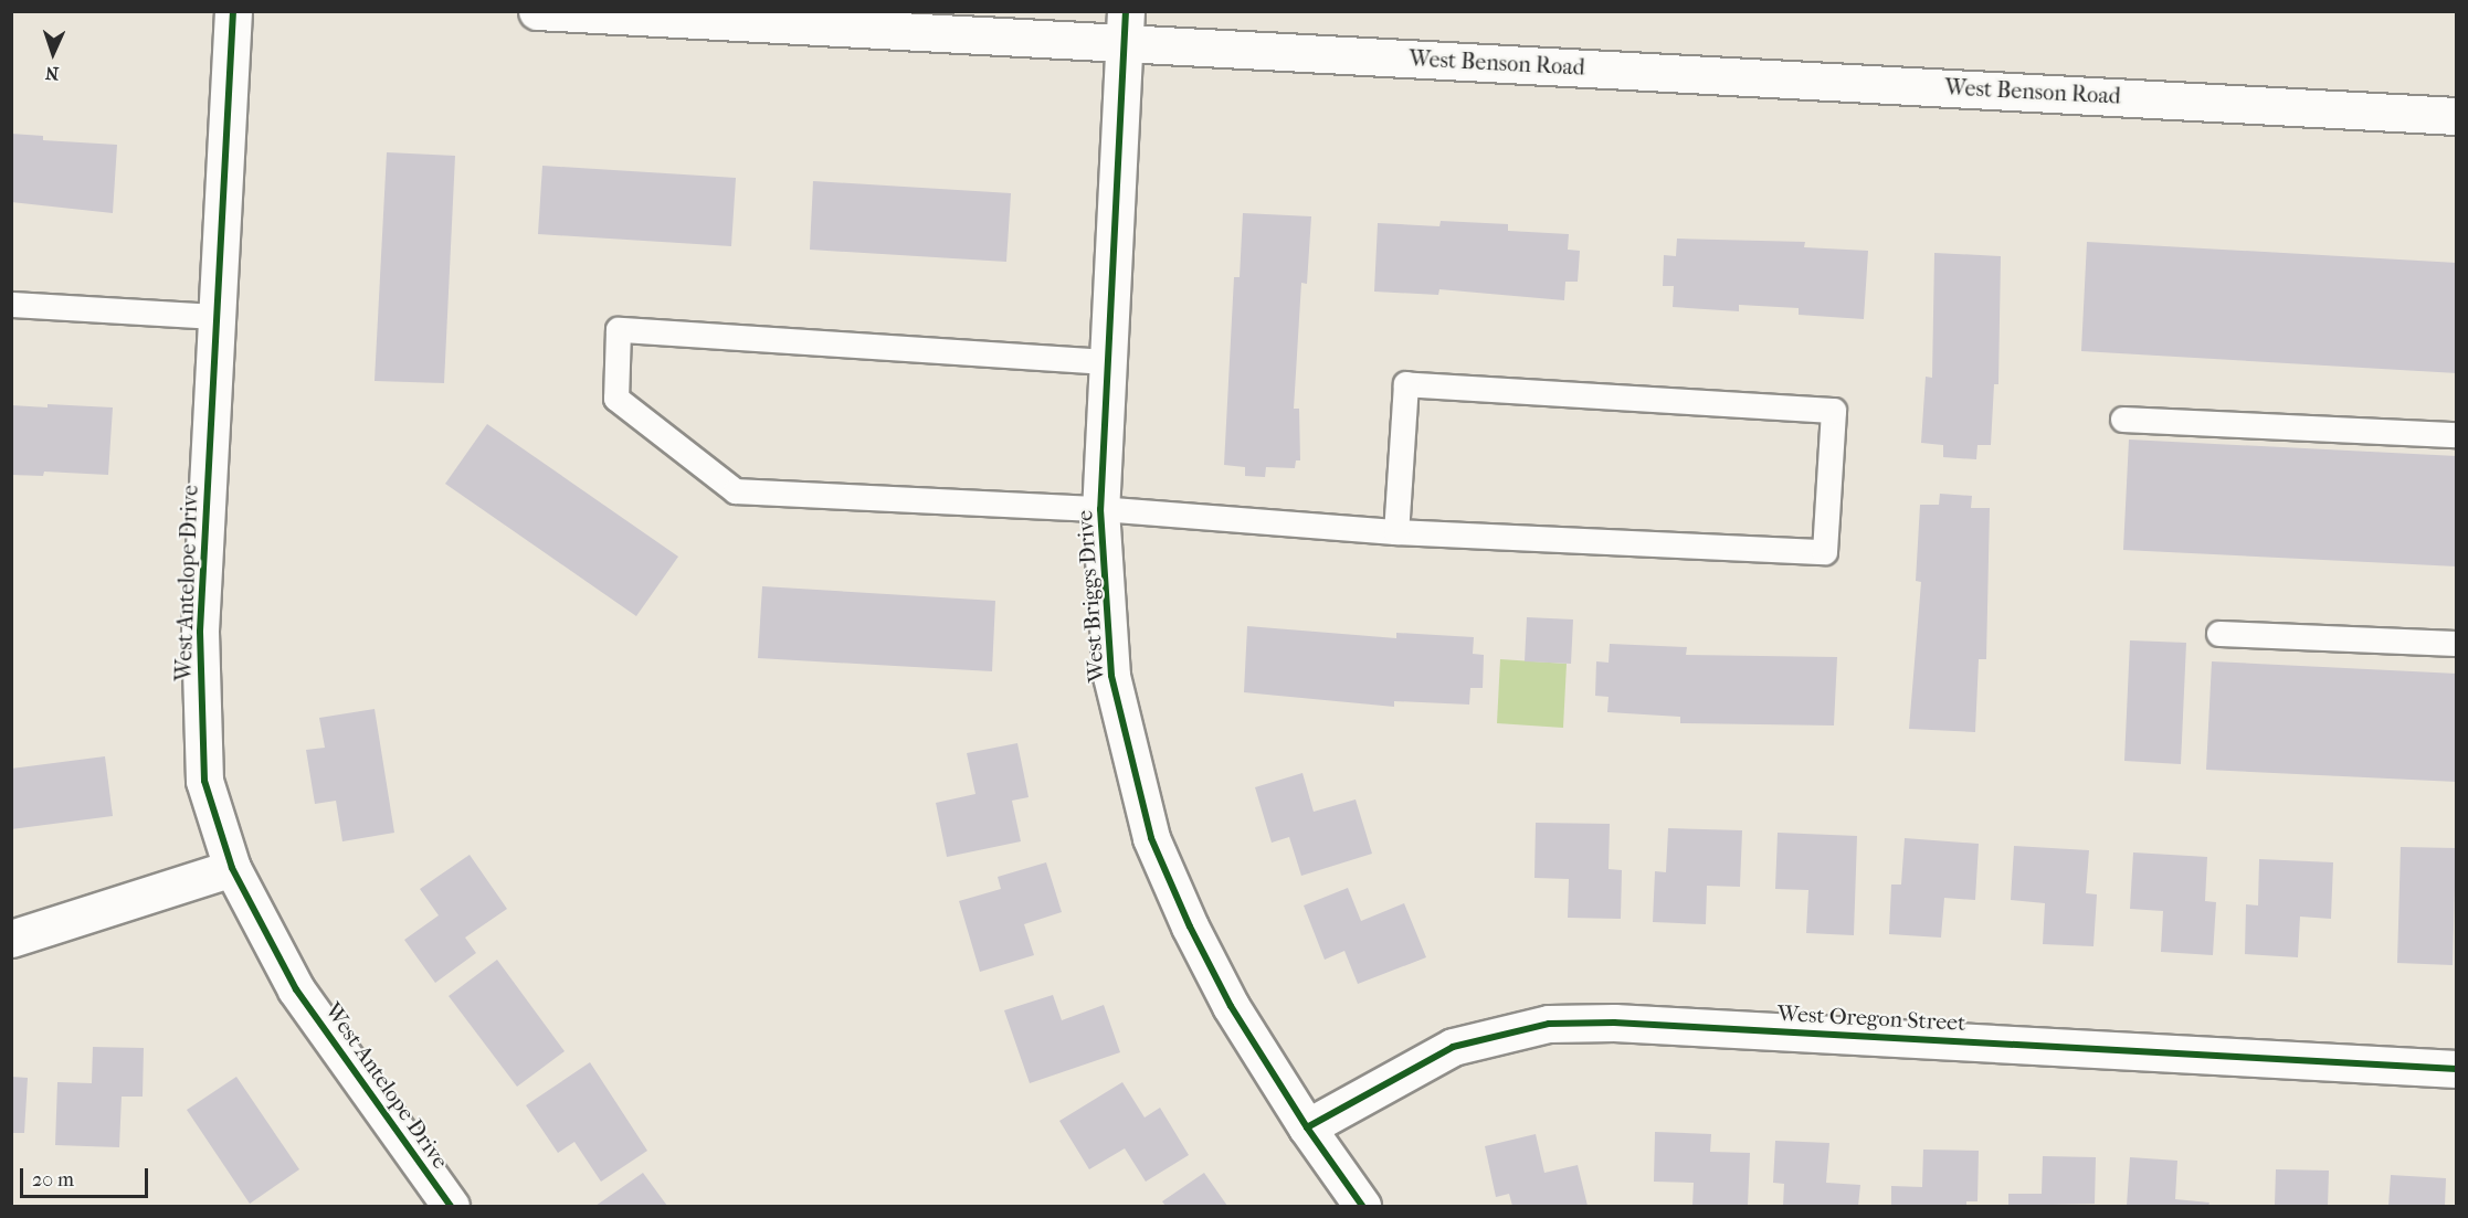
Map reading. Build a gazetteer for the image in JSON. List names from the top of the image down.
{
  "streets": {
    "street": [
      "West Benson Road",
      "West Antelope Drive",
      "West Briggs Drive",
      "West Oregon Street"
    ]
  },
  "crossings": [
    ["West Benson Road", "West Briggs Drive"],
    ["West Briggs Drive", "West Oregon Street"]
  ],
  "scale_bar": "20 m",
  "north": "bottom"
}
